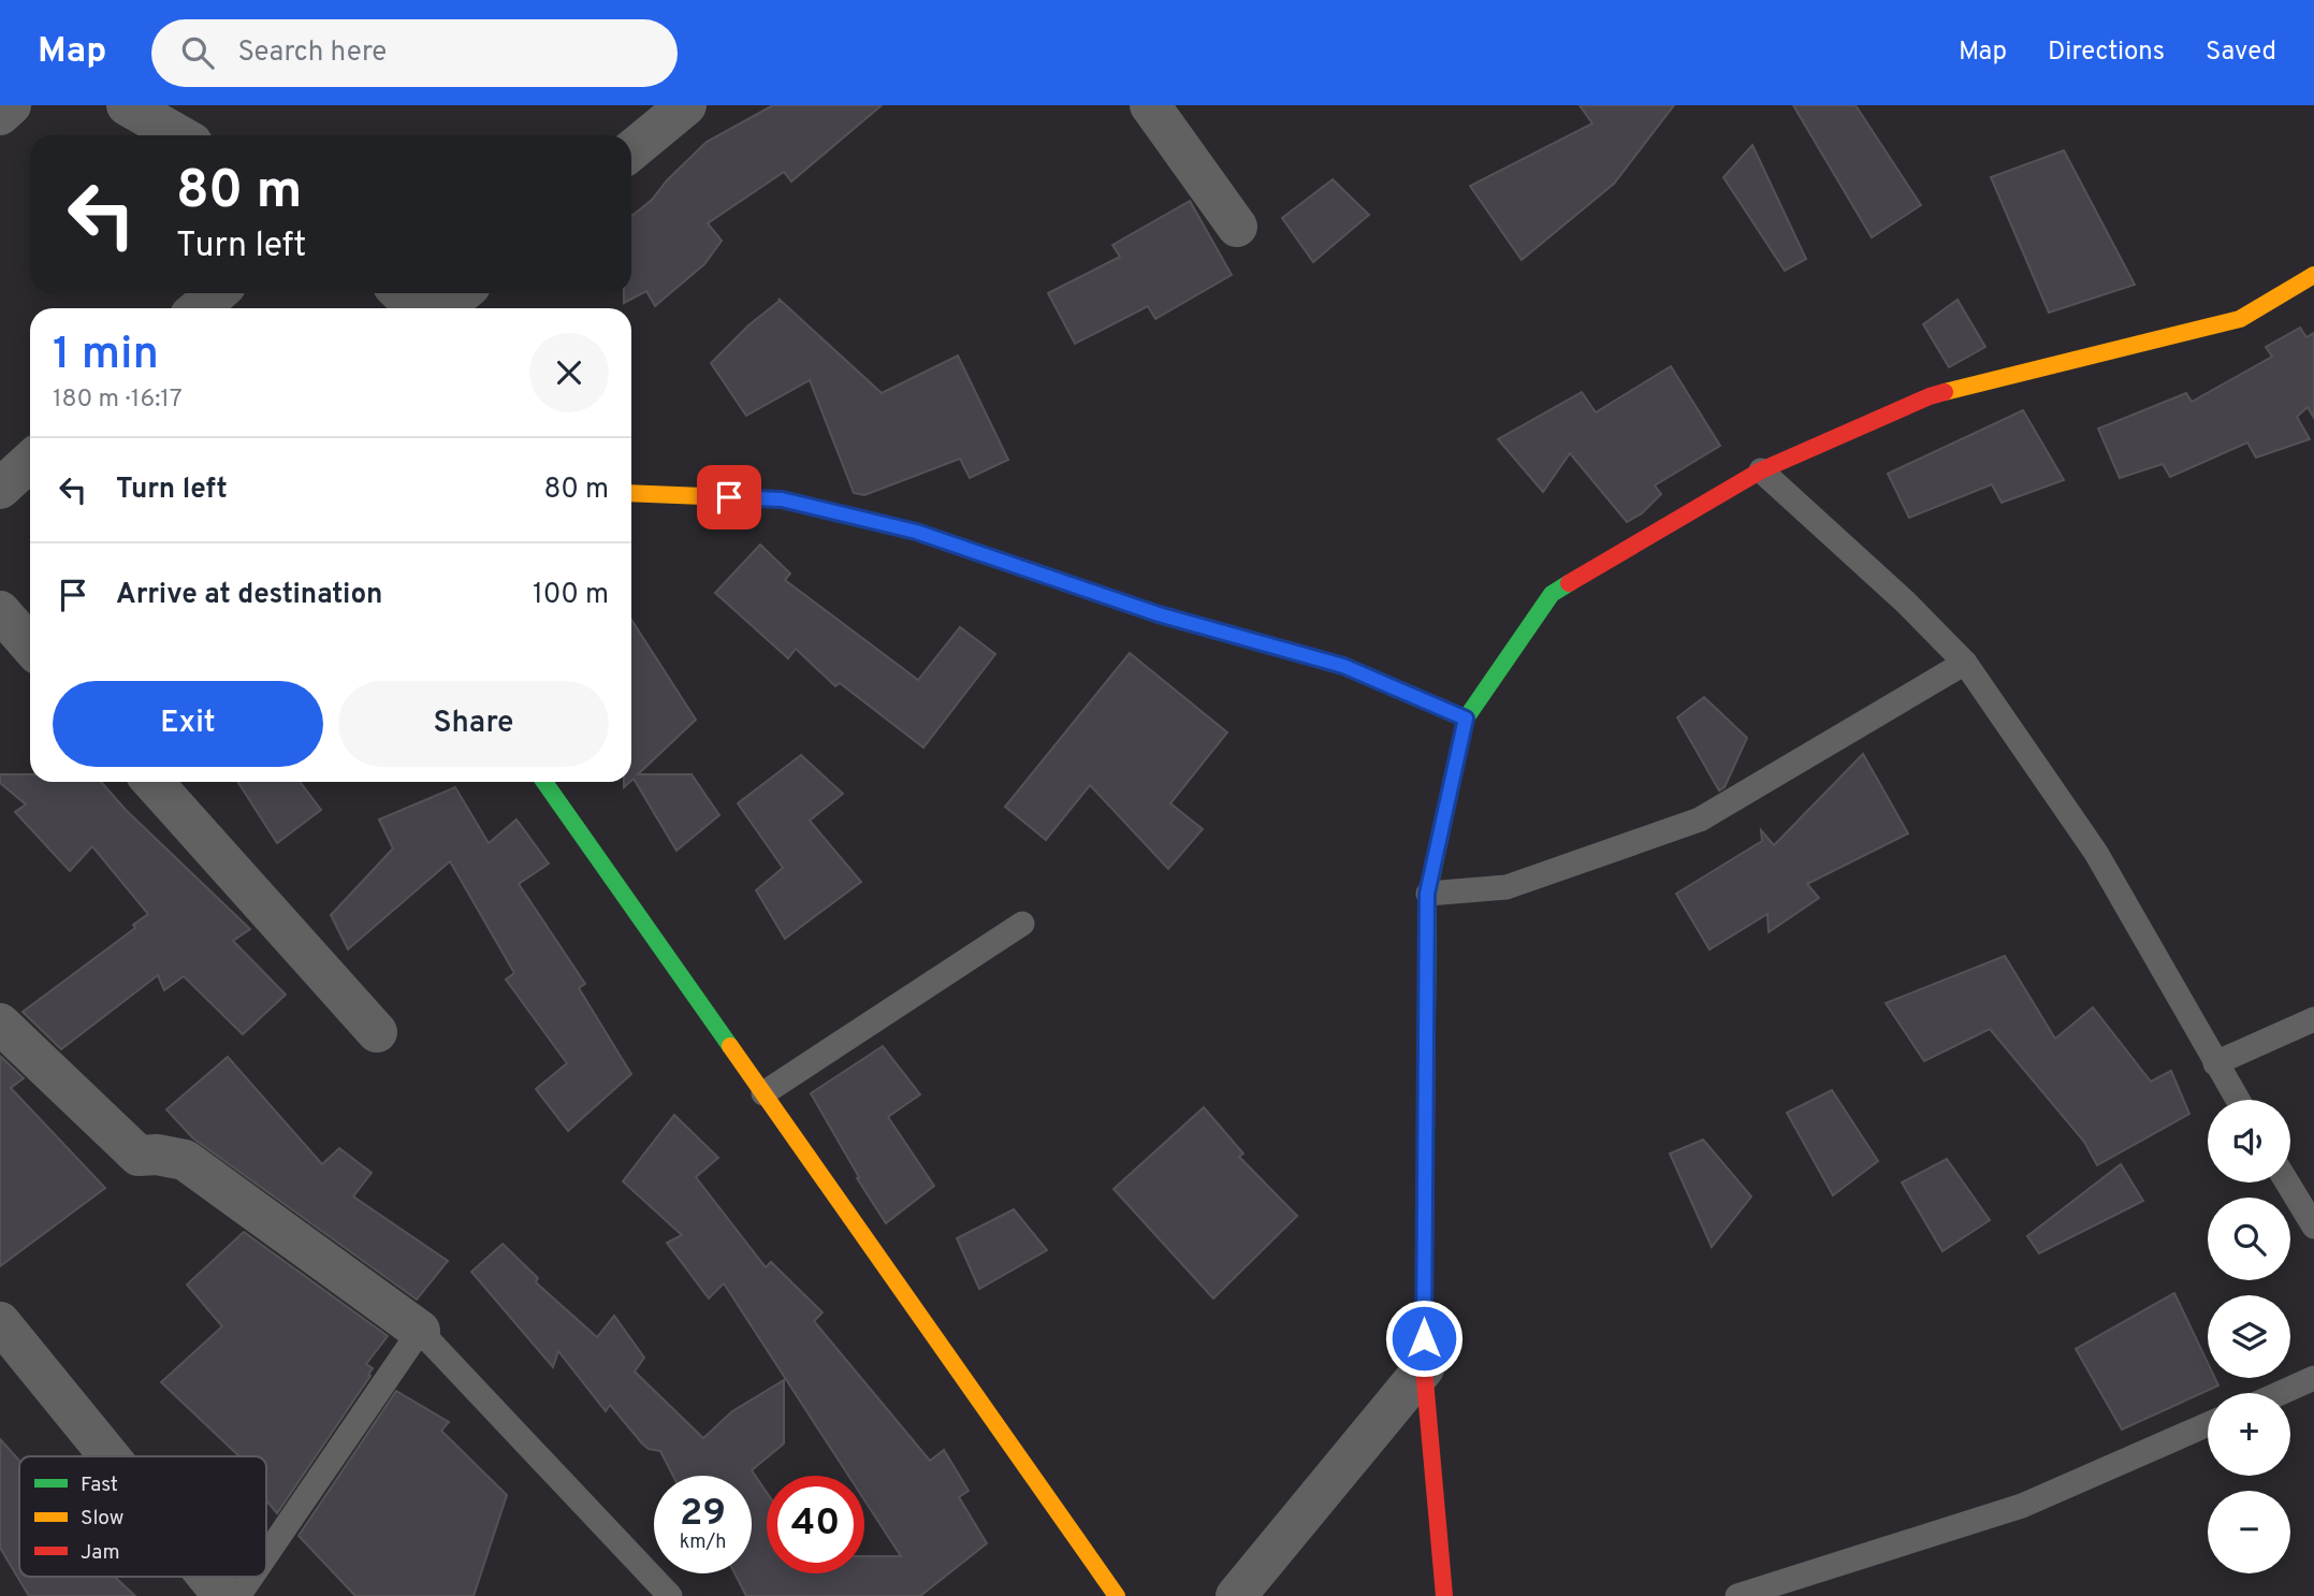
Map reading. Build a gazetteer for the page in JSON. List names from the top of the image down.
{
  "legend": ["Fast", "Slow", "Jam"],
  "page": {
    "header": "Map",
    "search": "Search here",
    "nav": ["Map", "Directions", "Saved"],
    "turn": ["80 m", "Turn left"],
    "heading": ["1 min", "180 m · 16:17"],
    "list": [
      {
        "name": "Turn left",
        "value": "80 m"
      },
      {
        "name": "Arrive at destination",
        "value": "100 m"
      }
    ],
    "buttons": ["Exit", "Share"],
    "map_buttons": ["+", "−"],
    "speed": "29 km/h",
    "limit": "40"
  }
}
